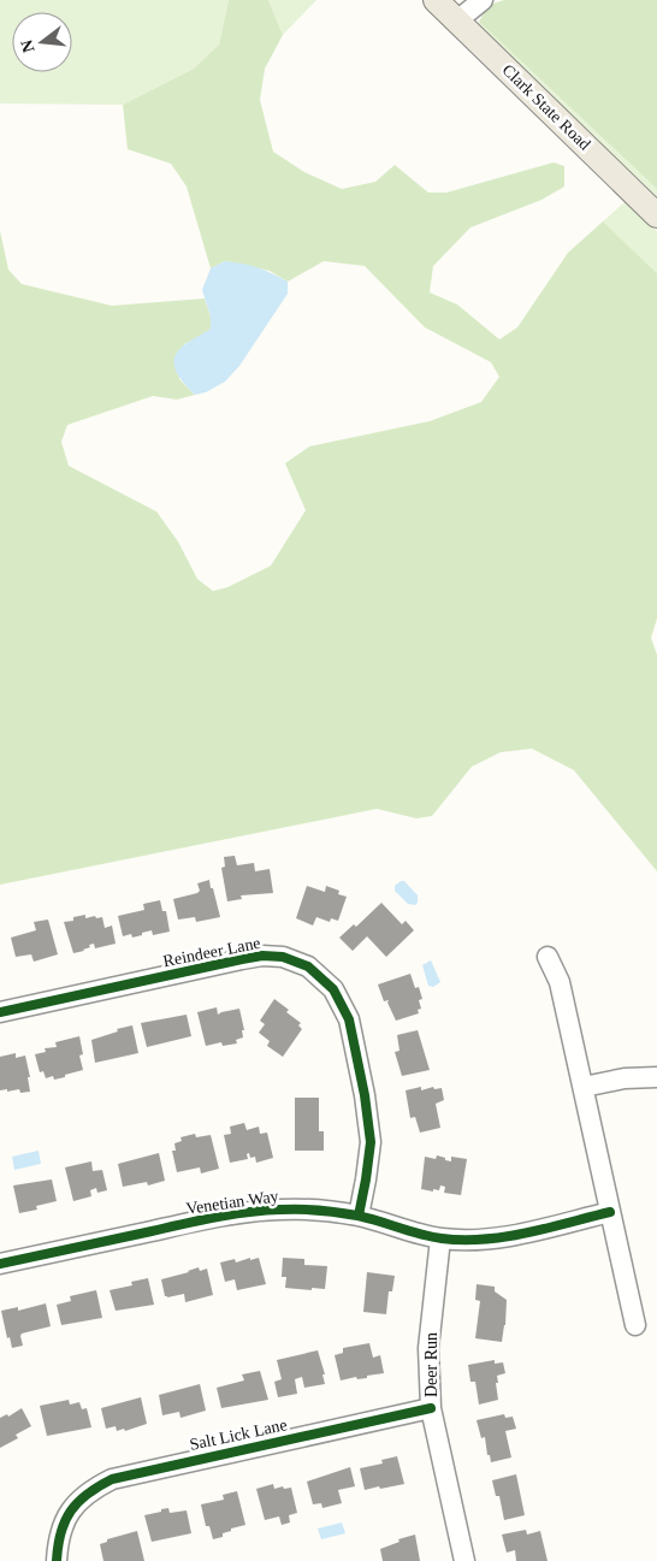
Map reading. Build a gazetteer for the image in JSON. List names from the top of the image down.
{
  "streets": {
    "main road": ["Clark State Road"],
    "street": [
      "Reindeer Lane",
      "Venetian Way",
      "Deer Run",
      "Salt Lick Lane"
    ]
  },
  "crossings": [
    ["Reindeer Lane", "Venetian Way"],
    ["Venetian Way", "Deer Run"],
    ["Deer Run", "Salt Lick Lane"]
  ],
  "north": "left"
}
